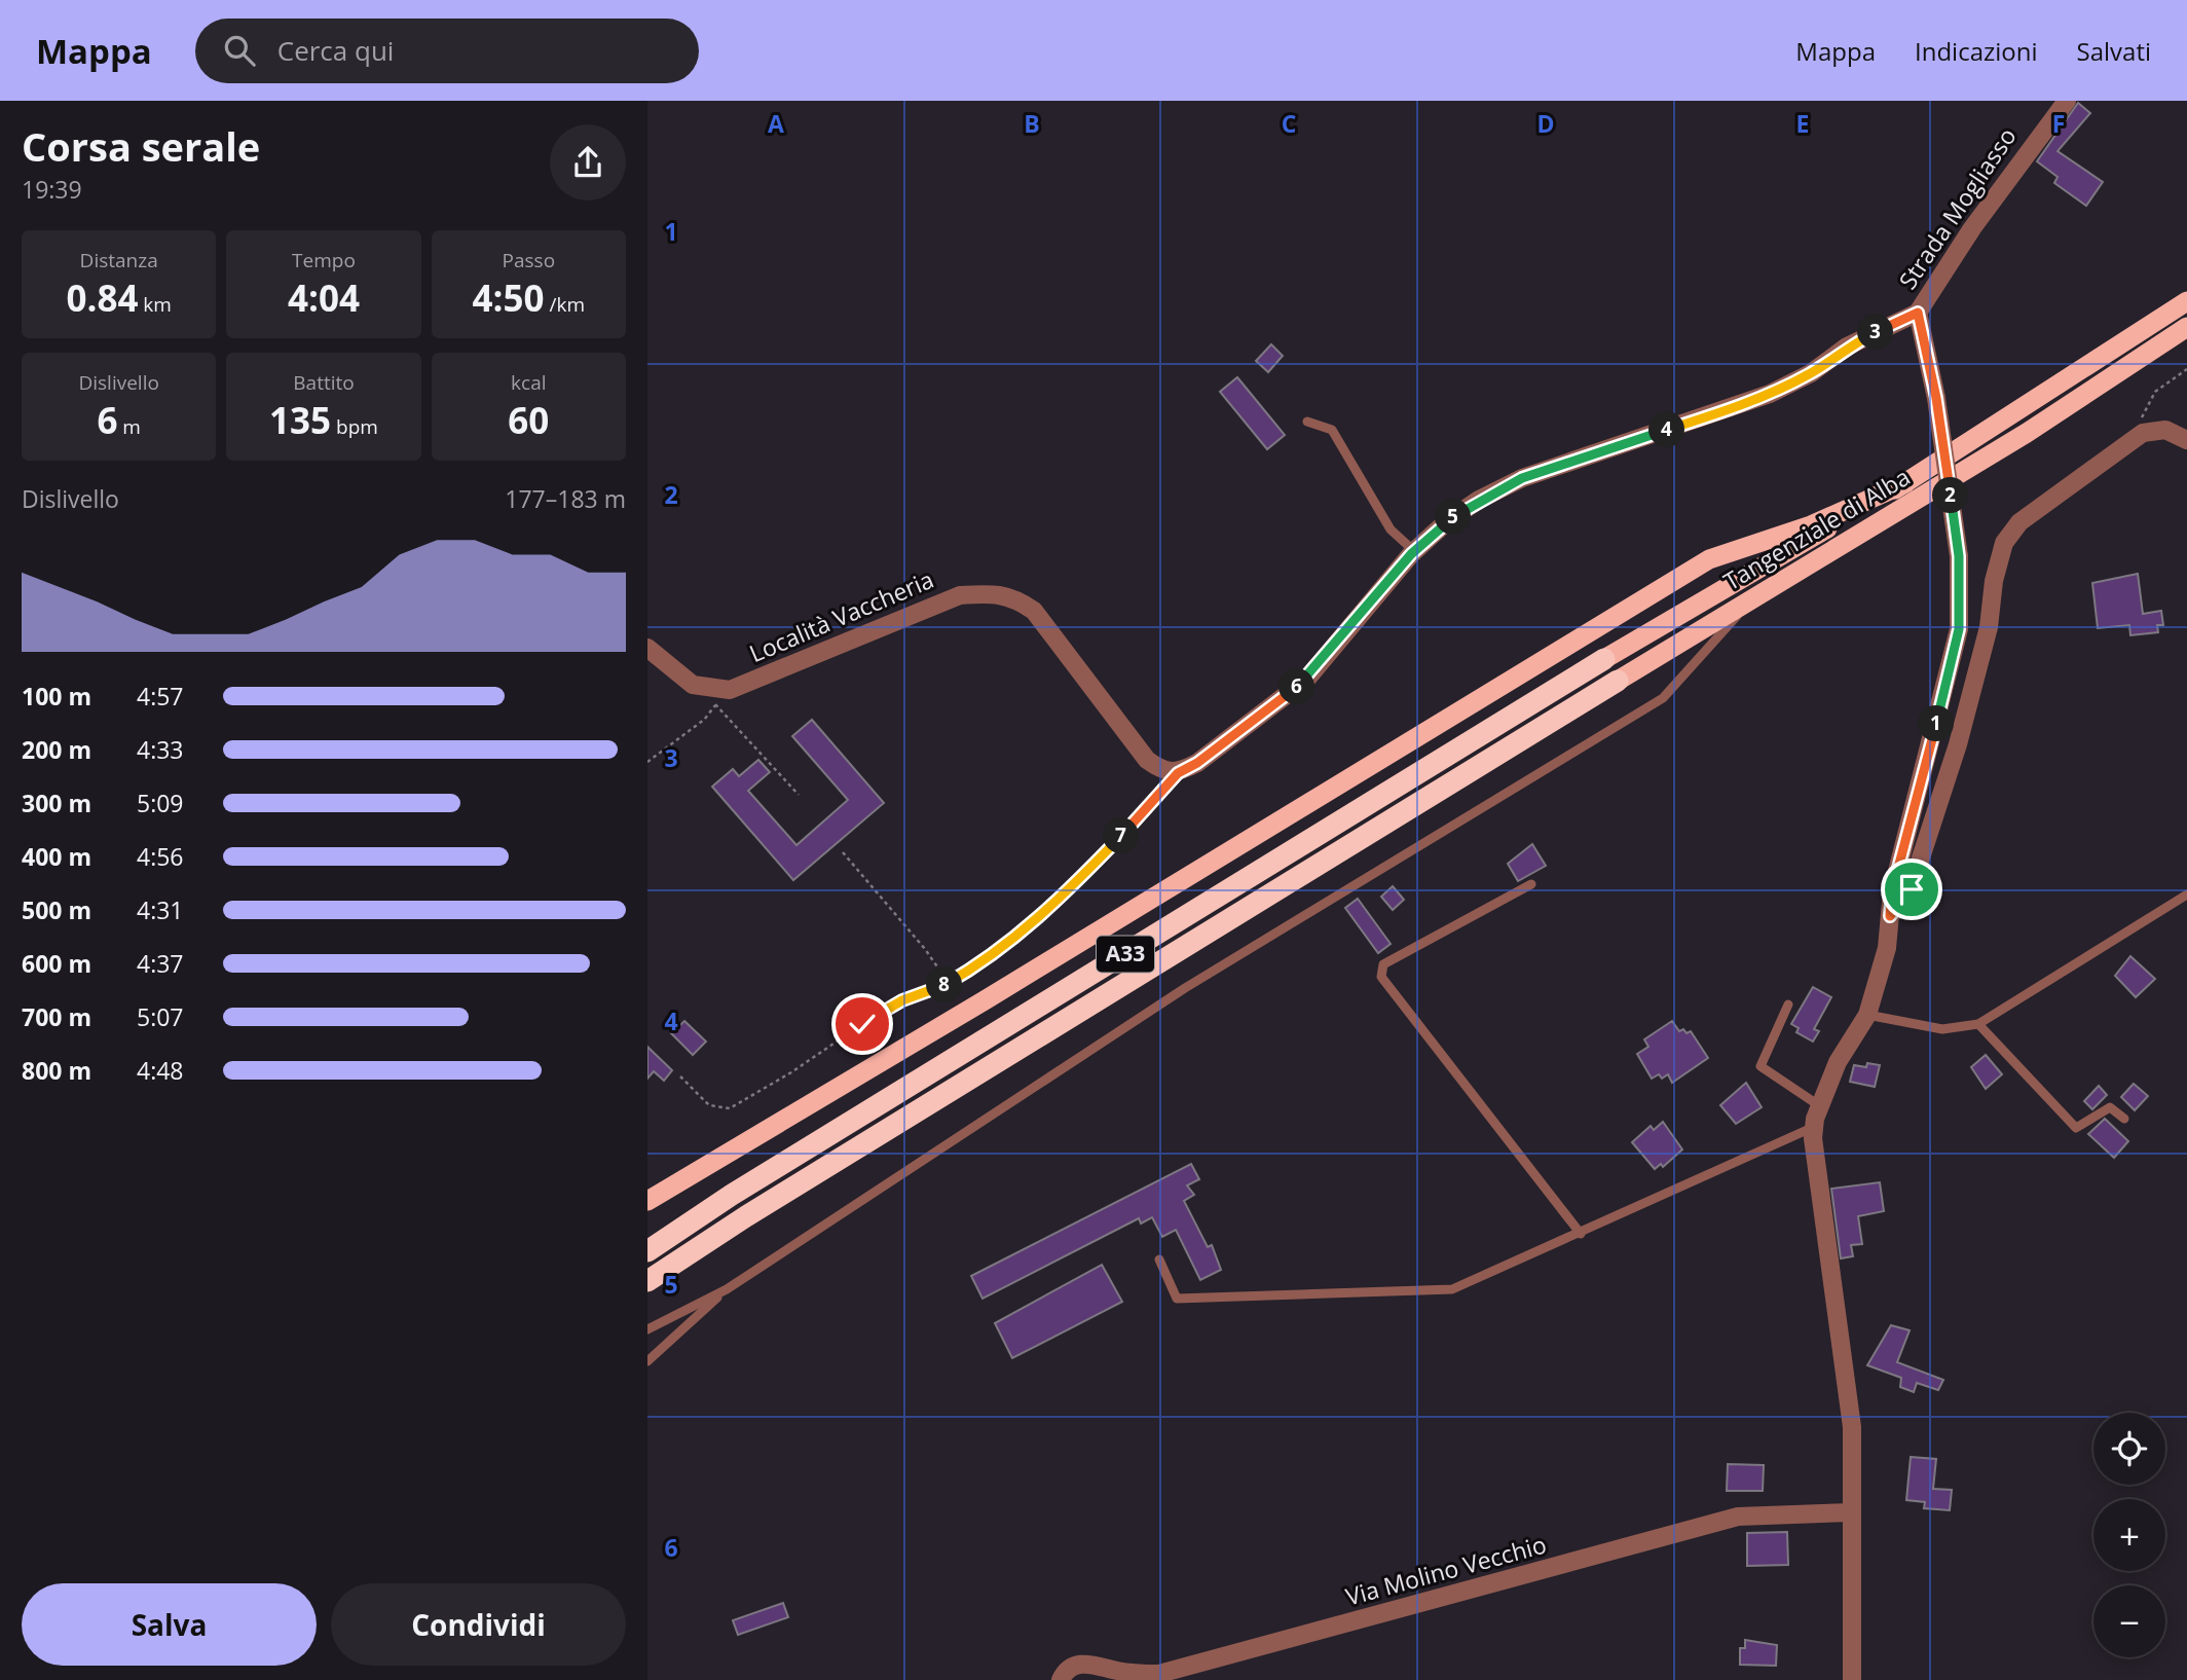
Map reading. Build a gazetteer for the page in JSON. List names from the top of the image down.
{
  "streets": {
    "highway": ["Tangenziale di Alba", "A33"],
    "street": ["Strada Mogliasso", "Località Vaccheria", "Via Molino Vecchio"]
  },
  "crossings": [
    ["Tangenziale di Alba", "A33"]
  ],
  "page": {
    "header": "Mappa",
    "search": "Cerca qui",
    "nav": ["Mappa", "Indicazioni", "Salvati"],
    "heading": ["Corsa serale", "19:39"],
    "stats": [
      ["Distanza", "0.84 km"],
      ["Tempo", "4:04"],
      ["Passo", "4:50 /km"],
      ["Dislivello", "6 m"],
      ["Battito", "135 bpm"],
      ["kcal", "60"]
    ],
    "pins": [
      "3",
      "4",
      "2",
      "5",
      "6",
      "1",
      "7",
      "8"
    ],
    "chart": ["Dislivello", "177–183 m"],
    "list": [
      {
        "name": "100 m",
        "note": "4:57"
      },
      {
        "name": "200 m",
        "note": "4:33"
      },
      {
        "name": "300 m",
        "note": "5:09"
      },
      {
        "name": "400 m",
        "note": "4:56"
      },
      {
        "name": "500 m",
        "note": "4:31"
      },
      {
        "name": "600 m",
        "note": "4:37"
      },
      {
        "name": "700 m",
        "note": "5:07"
      },
      {
        "name": "800 m",
        "note": "4:48"
      }
    ],
    "map_buttons": ["+", "−"],
    "buttons": ["Salva", "Condividi"]
  },
  "grid": {
    "columns": [
      "A",
      "B",
      "C",
      "D",
      "E",
      "F"
    ],
    "rows": [
      "1",
      "2",
      "3",
      "4",
      "5",
      "6"
    ]
  }
}
